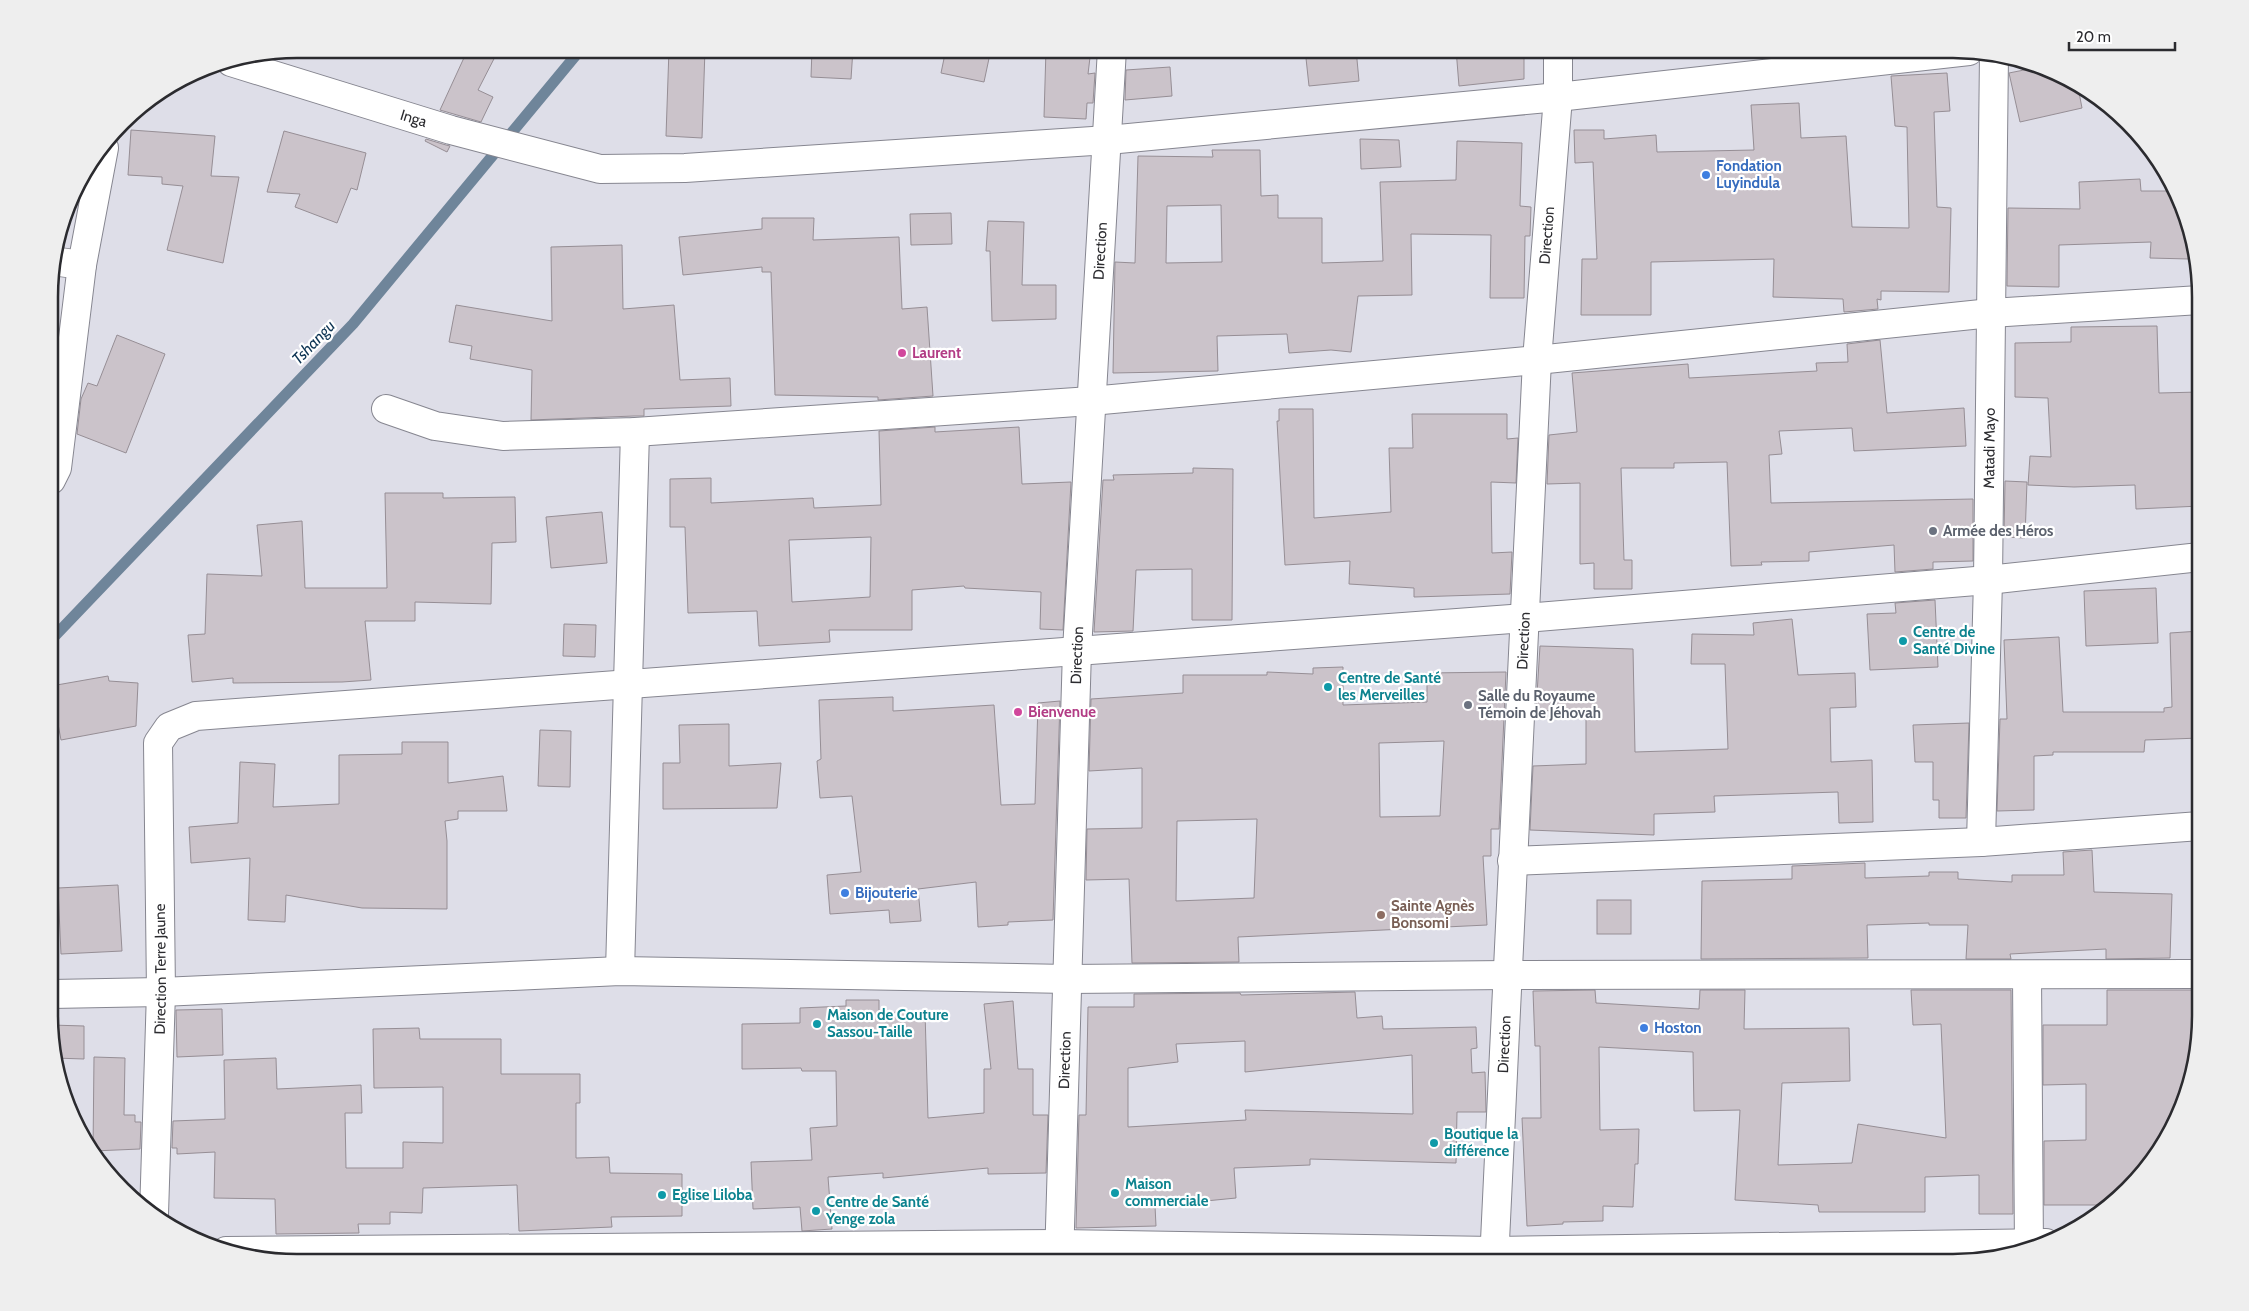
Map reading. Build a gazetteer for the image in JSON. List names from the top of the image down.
{
  "streets": {
    "street": [
      "Inga",
      "Direction",
      "Matadi Mayo",
      "Direction Terre Jaune"
    ]
  },
  "crossings": [
    ["Inga", "Direction"]
  ],
  "water": ["Tshangu"],
  "places": [
    "Fondation Luyindula",
    "Laurent",
    "Armée des Héros",
    "Centre de Santé Divine",
    "Centre de Santé les Merveilles",
    "Salle du Royaume Témoin de Jéhovah",
    "Bienvenue",
    "Bijouterie",
    "Sainte Agnès Bonsomi",
    "Maison de Couture Sassou-Taille",
    "Hoston",
    "Boutique la différence",
    "Maison commerciale",
    "Eglise Liloba",
    "Centre de Santé Yenge zola"
  ],
  "scale_bar": "20 m"
}
